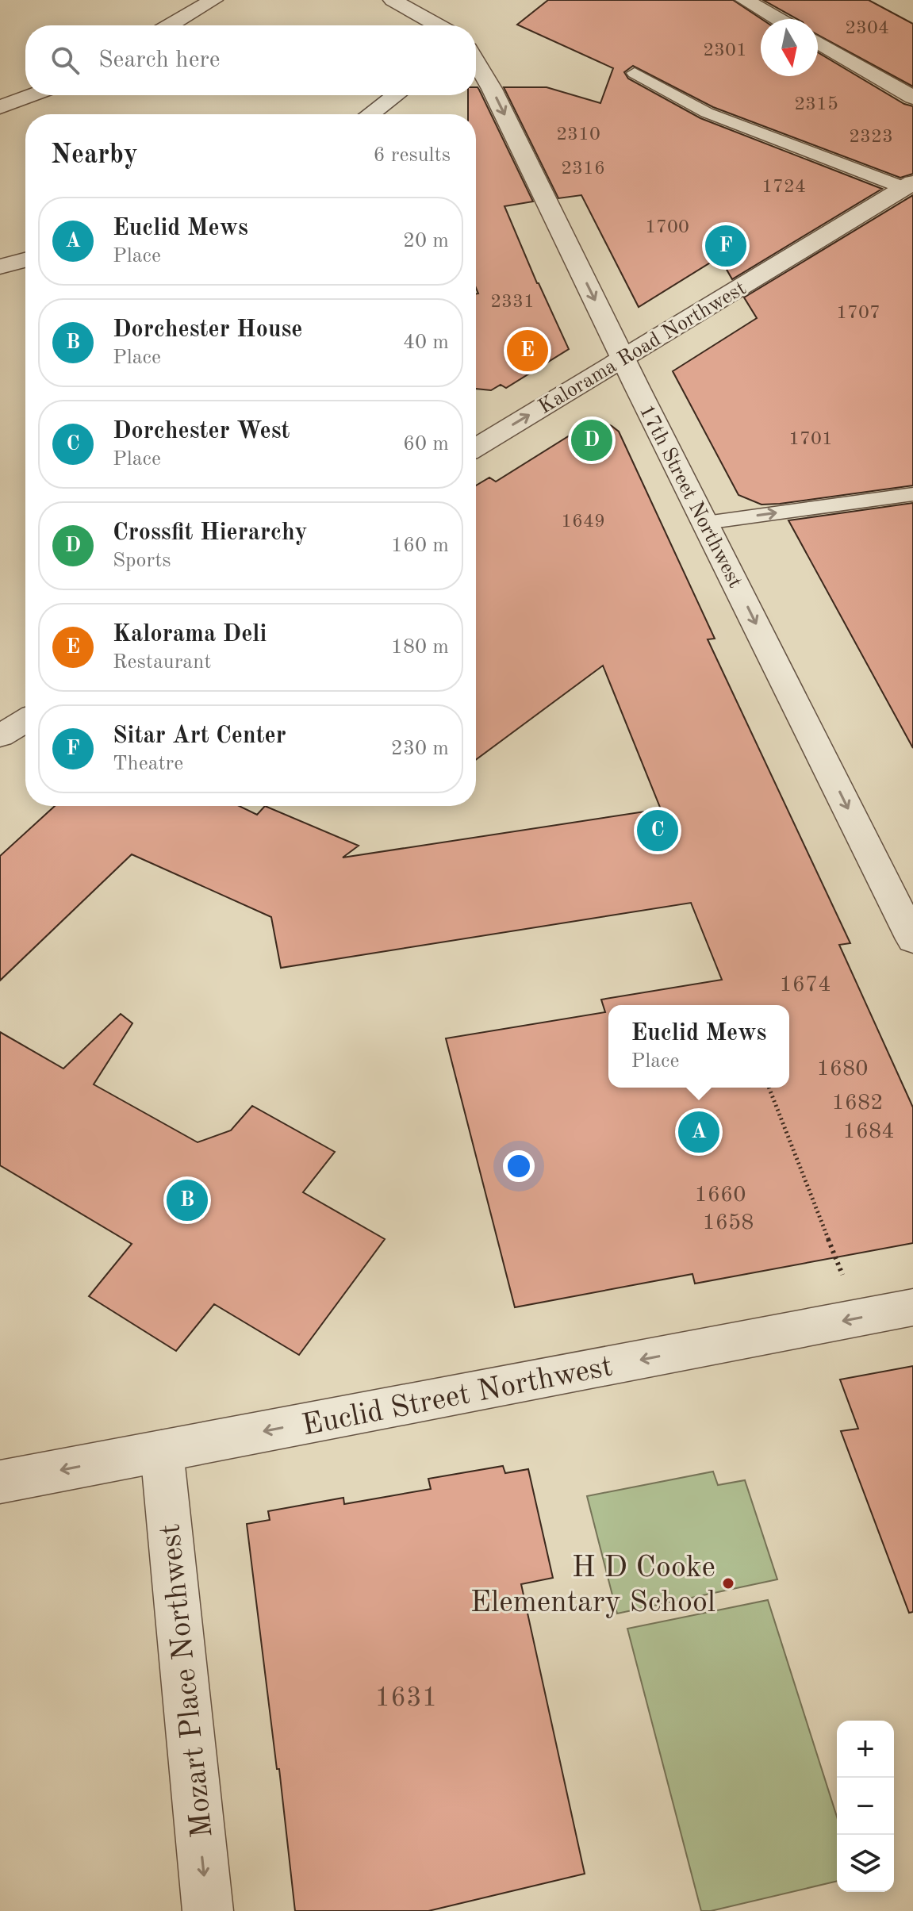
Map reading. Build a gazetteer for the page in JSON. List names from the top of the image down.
{
  "streets": {
    "street": [
      "Kalorama Road Northwest",
      "17th Street Northwest",
      "Euclid Street Northwest",
      "Mozart Place Northwest"
    ]
  },
  "crossings": [
    ["Kalorama Road Northwest", "17th Street Northwest"],
    ["Euclid Street Northwest", "Mozart Place Northwest"]
  ],
  "one_way": ["17th Street Northwest", "Euclid Street Northwest", "Mozart Place Northwest"],
  "places": ["H D Cooke Elementary School"],
  "house_numbers": [
    "2304",
    "2301",
    "2315",
    "2310",
    "2323",
    "2316",
    "1724",
    "1700",
    "2331",
    "1707",
    "1701",
    "1649",
    "1674",
    "1680",
    "1682",
    "1684",
    "1660",
    "1658",
    "1631"
  ],
  "north": "bottom",
  "page": {
    "search": "Search here",
    "heading": ["Nearby", "6 results"],
    "list": [
      {
        "mark": "A",
        "name": "Euclid Mews",
        "note": "Place",
        "value": "20 m"
      },
      {
        "mark": "B",
        "name": "Dorchester House",
        "note": "Place",
        "value": "40 m"
      },
      {
        "mark": "C",
        "name": "Dorchester West",
        "note": "Place",
        "value": "60 m"
      },
      {
        "mark": "D",
        "name": "Crossfit Hierarchy",
        "note": "Sports",
        "value": "160 m"
      },
      {
        "mark": "E",
        "name": "Kalorama Deli",
        "note": "Restaurant",
        "value": "180 m"
      },
      {
        "mark": "F",
        "name": "Sitar Art Center",
        "note": "Theatre",
        "value": "230 m"
      }
    ],
    "pins": [
      "F",
      "E",
      "D",
      "C",
      "A",
      "B"
    ],
    "popup": ["Euclid Mews", "Place"],
    "map_buttons": ["+", "−"]
  }
}
